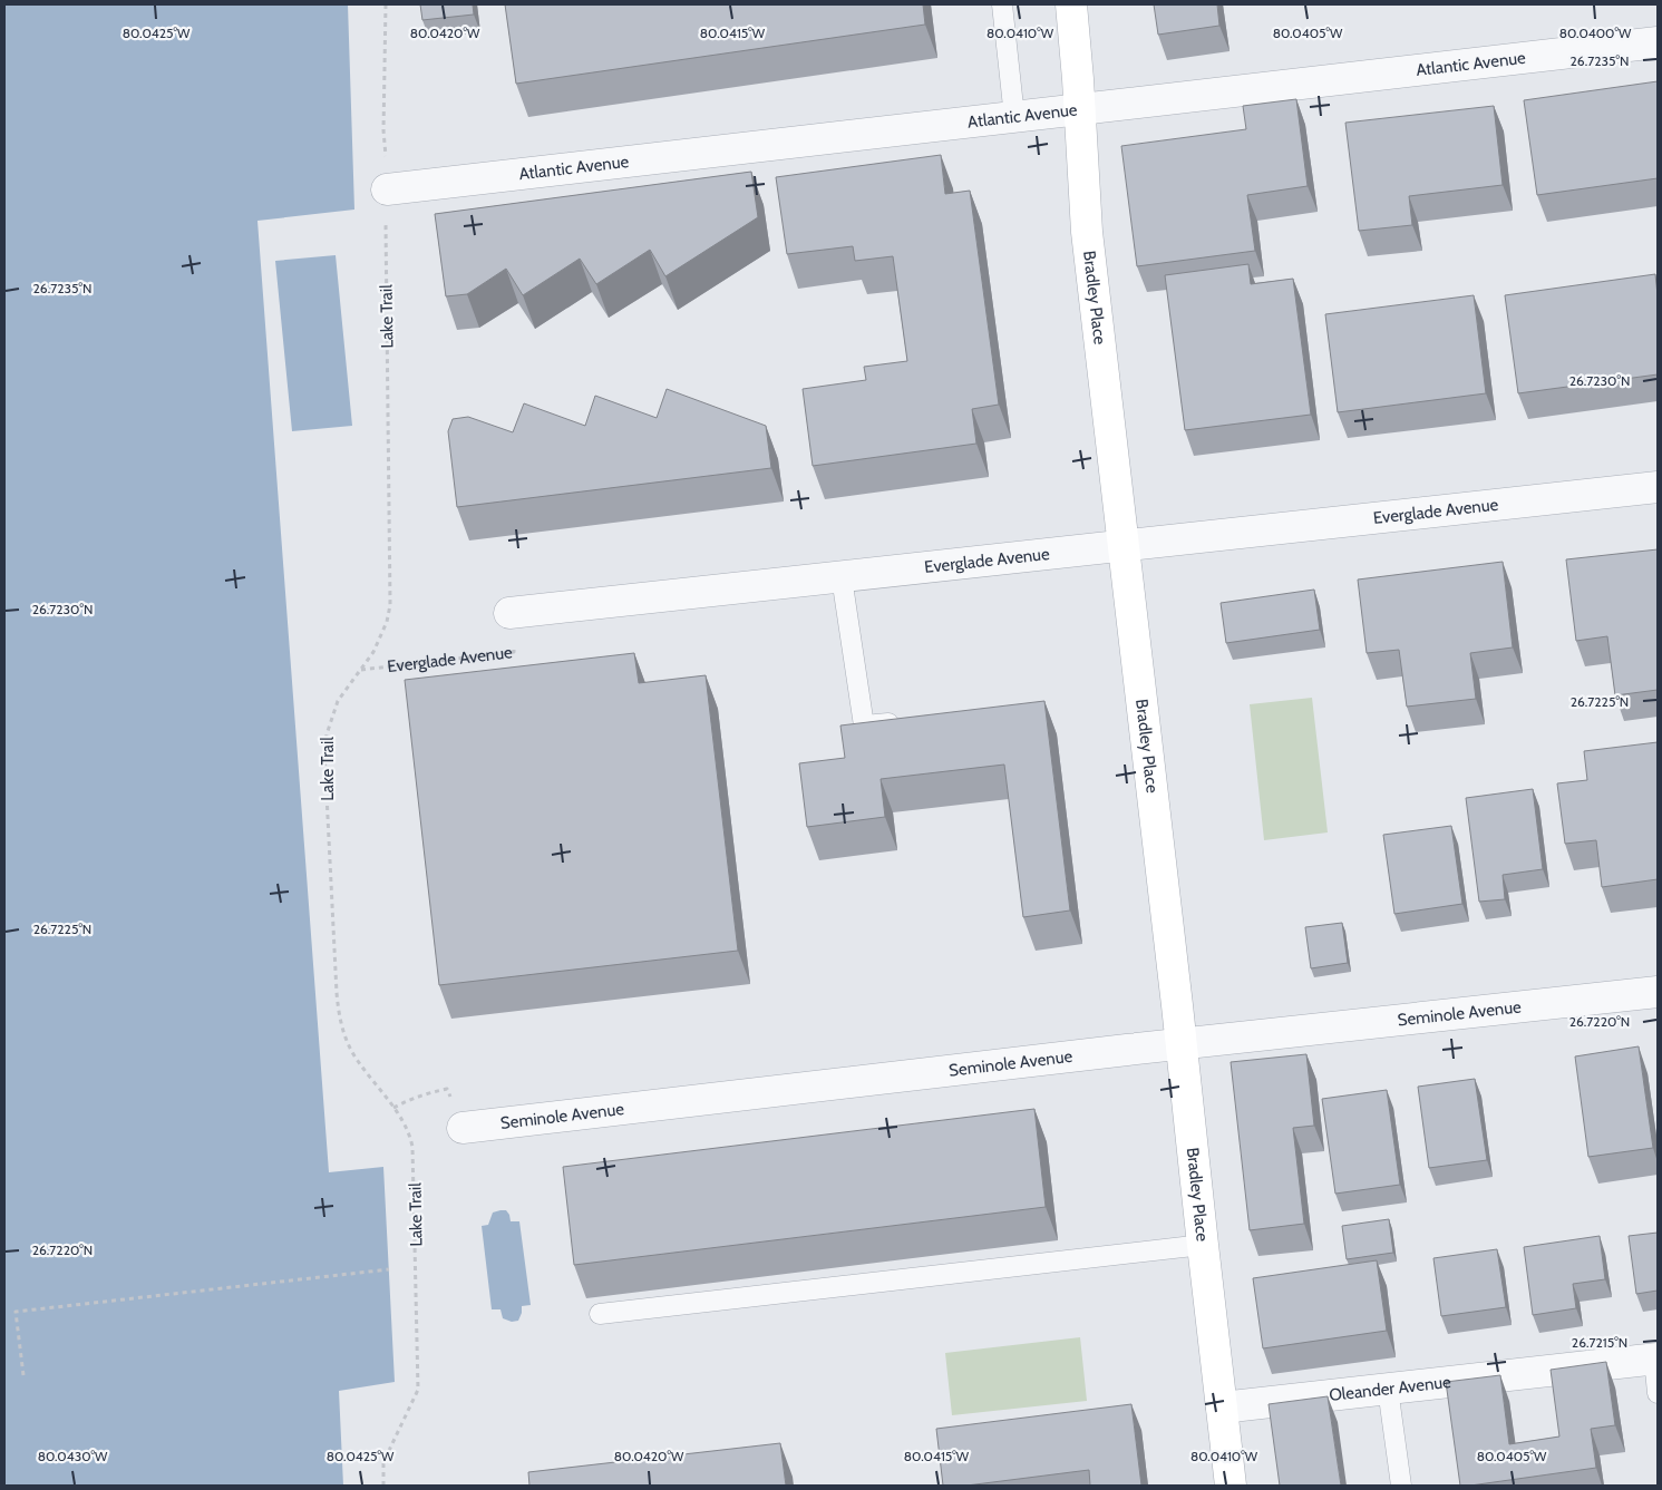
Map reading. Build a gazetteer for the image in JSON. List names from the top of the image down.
{
  "streets": {
    "street": [
      "Atlantic Avenue",
      "Bradley Place",
      "Everglade Avenue",
      "Seminole Avenue",
      "Oleander Avenue"
    ],
    "path": ["Lake Trail"]
  },
  "crossings": [
    ["Atlantic Avenue", "Bradley Place"],
    ["Atlantic Avenue", "Lake Trail"],
    ["Bradley Place", "Everglade Avenue"],
    ["Bradley Place", "Seminole Avenue"],
    ["Bradley Place", "Oleander Avenue"],
    ["Lake Trail", "Everglade Avenue"]
  ],
  "coordinates": [
    "80.0425°W",
    "80.0420°W",
    "80.0415°W",
    "80.0410°W",
    "80.0405°W",
    "80.0400°W",
    "26.7235°N",
    "26.7230°N",
    "26.7225°N",
    "26.7220°N",
    "26.7215°N",
    "80.0430°W"
  ]
}
